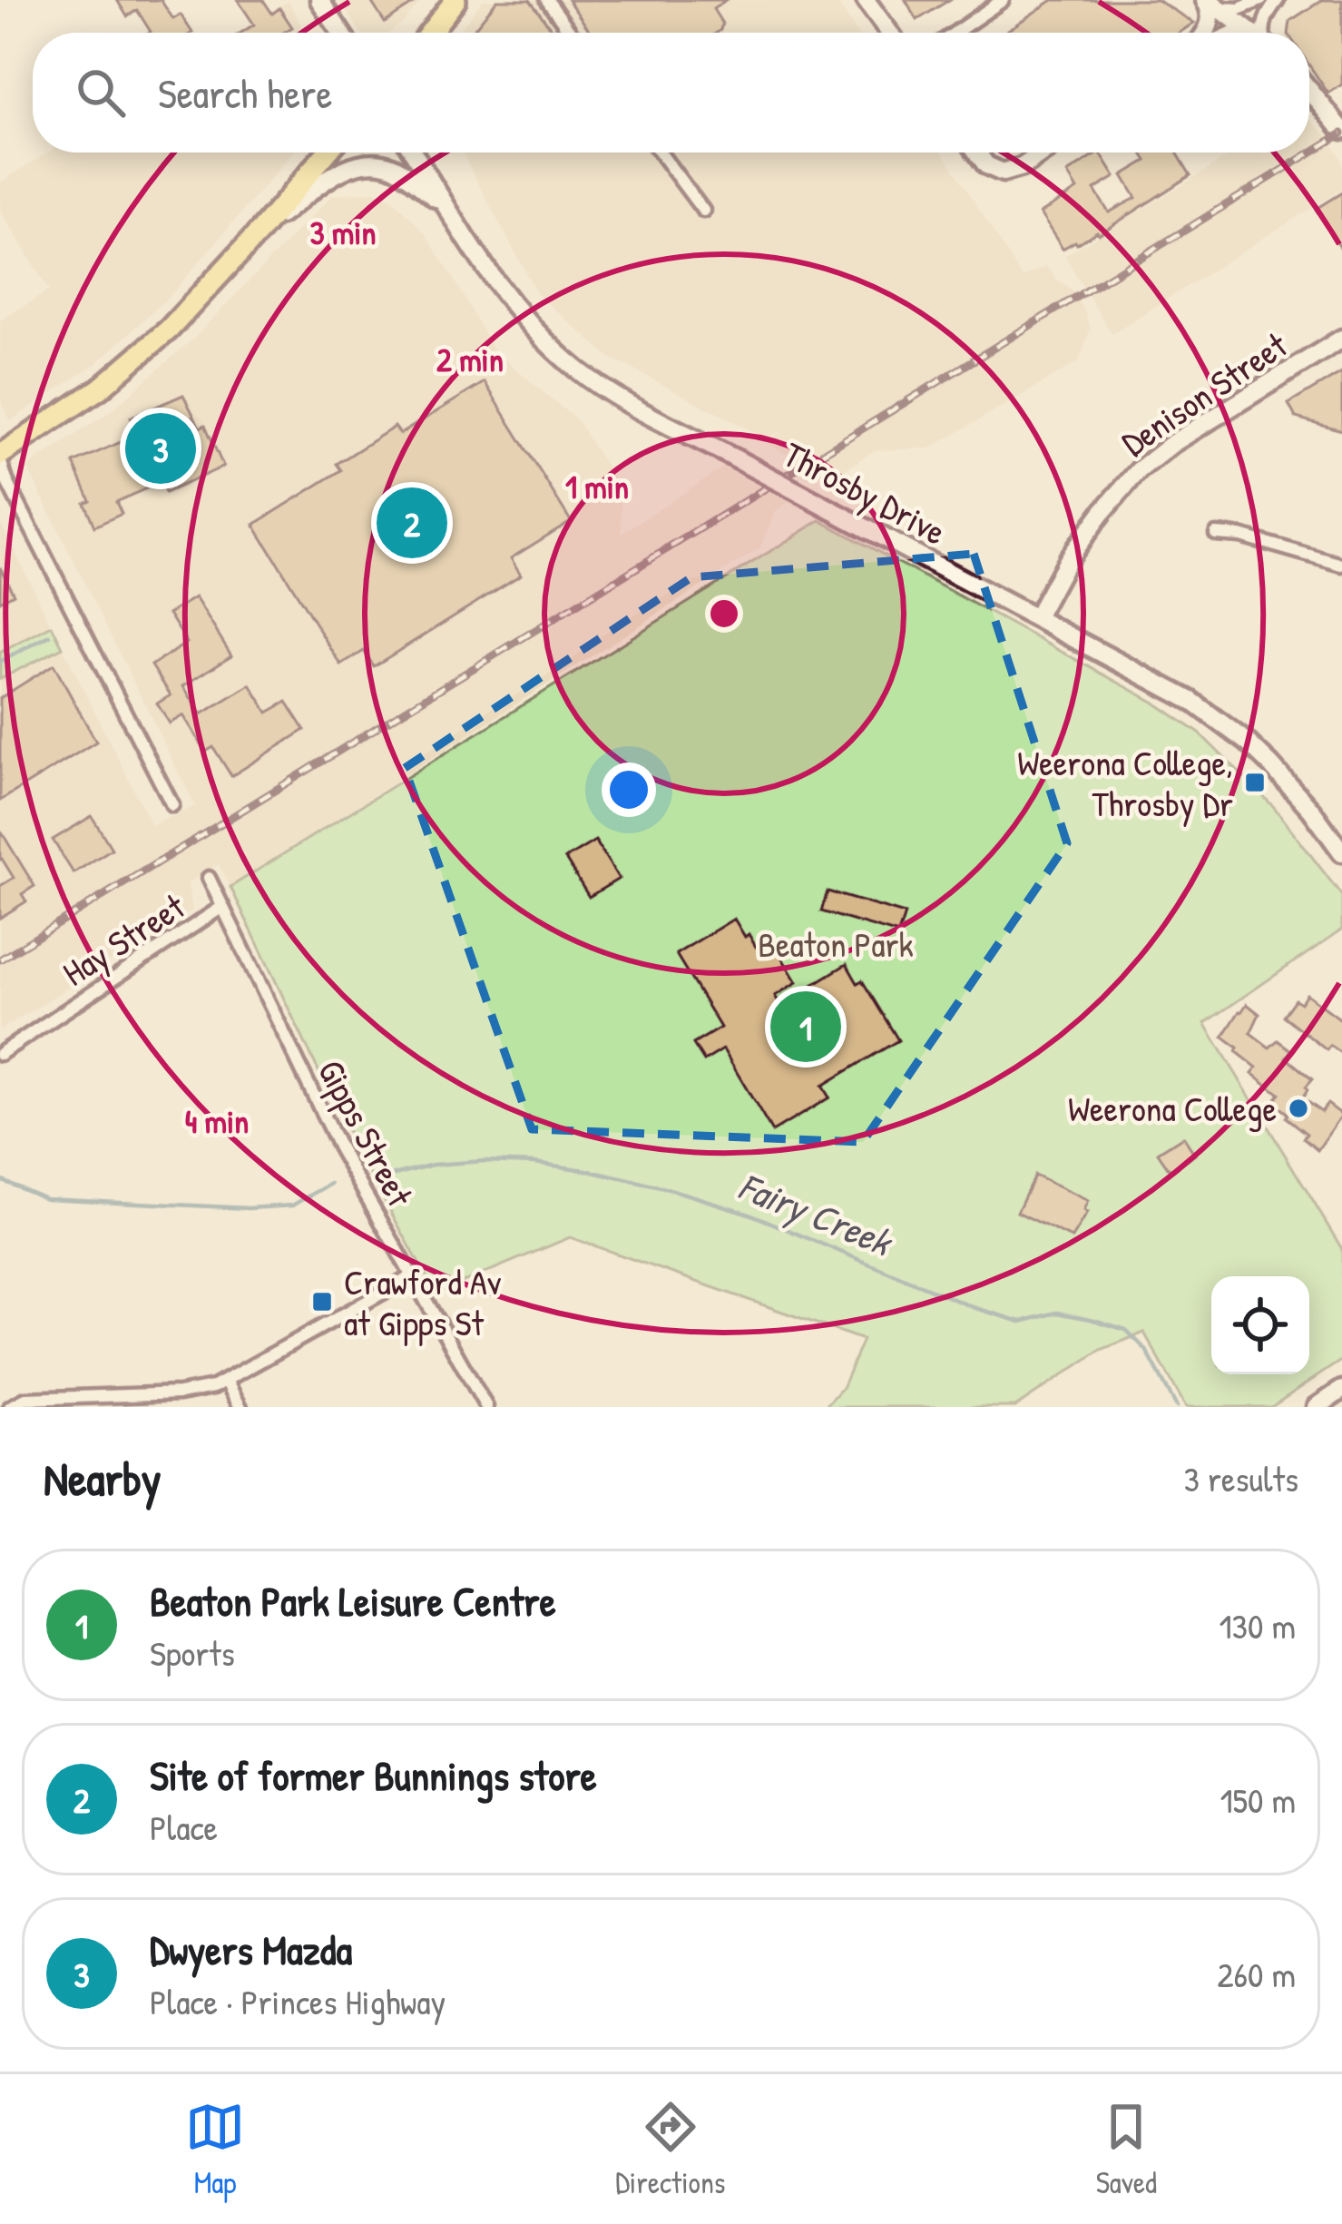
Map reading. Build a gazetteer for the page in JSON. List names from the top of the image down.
{
  "streets": {
    "main road": ["Denison Street", "Throsby Drive"],
    "street": ["Hay Street", "Gipps Street"]
  },
  "crossings": [
    ["Denison Street", "Throsby Drive"],
    ["Hay Street", "Gipps Street"]
  ],
  "water": ["Fairy Creek"],
  "parks": ["Beaton Park"],
  "places": {
    "transit": ["Weerona College, Throsby Dr", "Crawford Av at Gipps St"],
    "other": ["Weerona College"]
  },
  "page": {
    "search": "Search here",
    "pins": ["3", "2", "1"],
    "heading": ["Nearby", "3 results"],
    "list": [
      {
        "mark": "1",
        "name": "Beaton Park Leisure Centre",
        "note": "Sports",
        "value": "130 m"
      },
      {
        "mark": "2",
        "name": "Site of former Bunnings store",
        "note": "Place",
        "value": "150 m"
      },
      {
        "mark": "3",
        "name": "Dwyers Mazda",
        "note": "Place · Princes Highway",
        "value": "260 m"
      }
    ],
    "nav": ["Map", "Directions", "Saved"]
  },
  "rings": [
    "3 min",
    "2 min",
    "1 min",
    "4 min"
  ]
}
